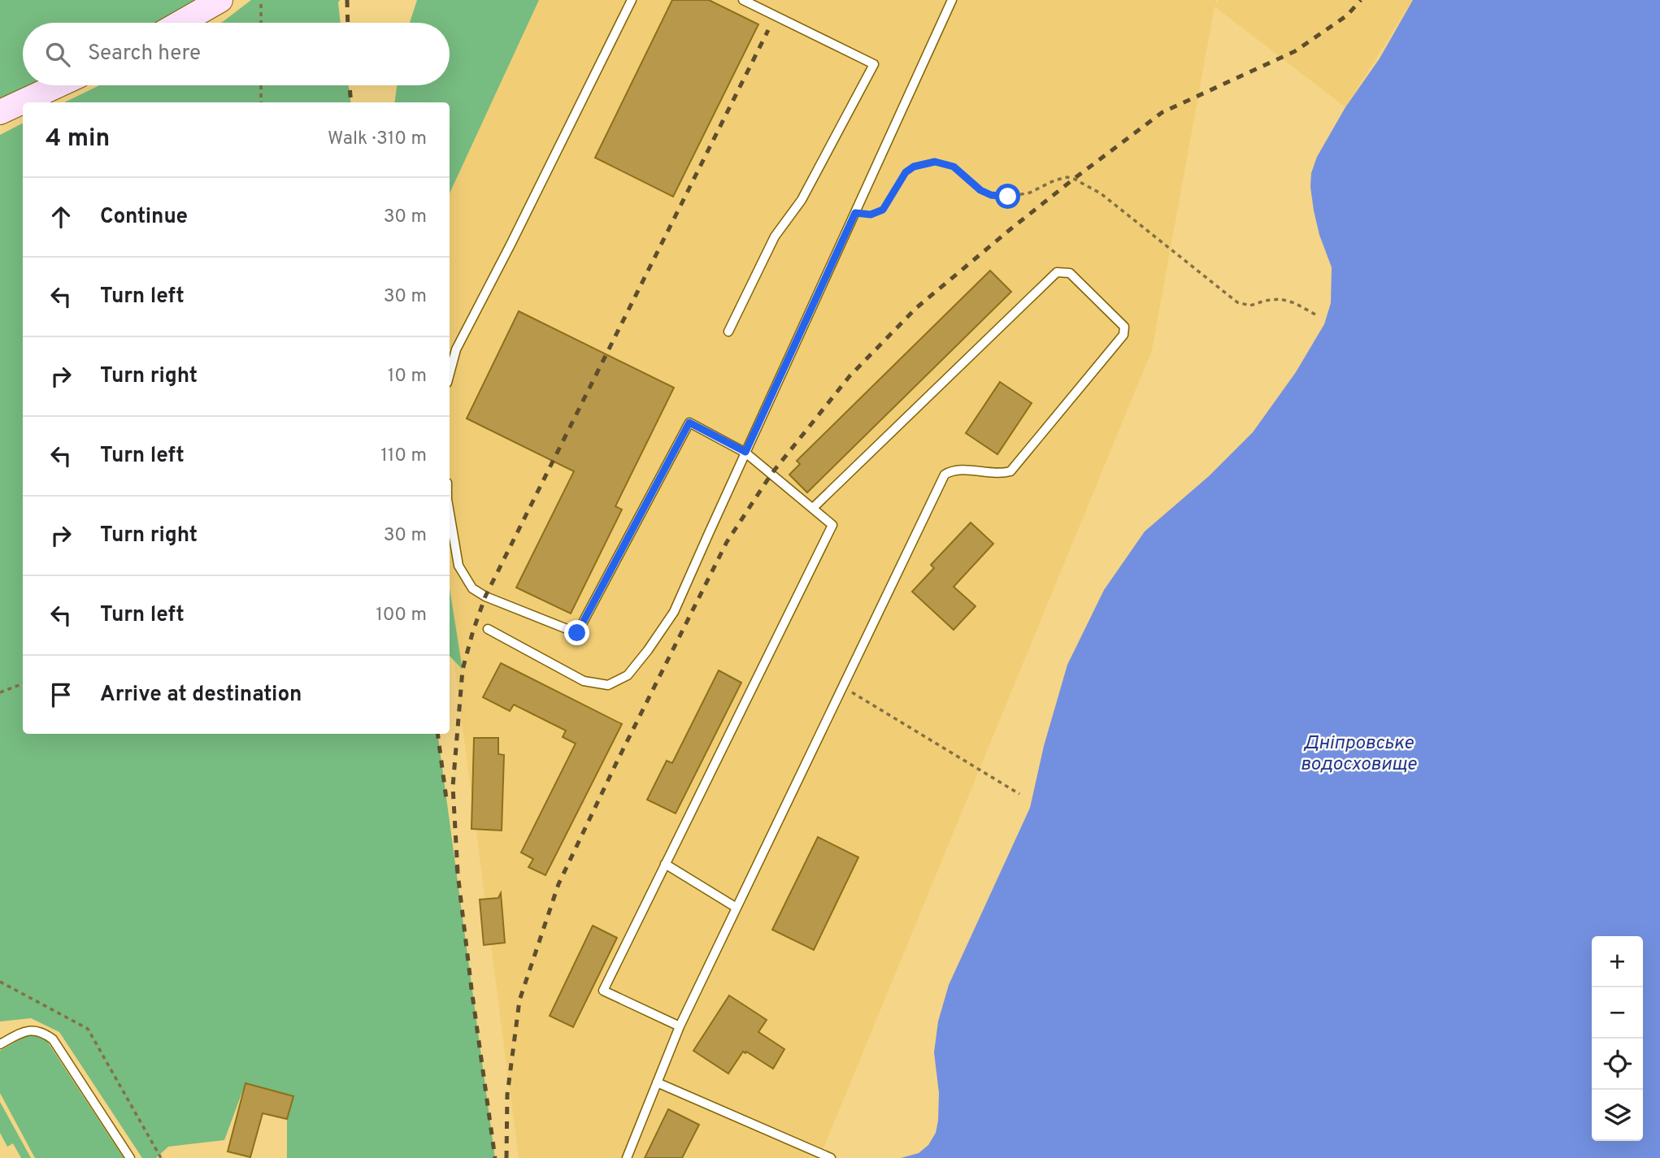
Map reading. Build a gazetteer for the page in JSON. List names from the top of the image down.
{
  "water": ["Дніпровське водосховище"],
  "page": {
    "search": "Search here",
    "heading": ["4 min", "Walk · 310 m"],
    "list": [
      ["Continue", "30 m"],
      ["Turn left", "30 m"],
      ["Turn right", "10 m"],
      ["Turn left", "110 m"],
      ["Turn right", "30 m"],
      ["Turn left", "100 m"],
      "Arrive at destination"
    ],
    "map_buttons": ["+", "−"]
  }
}
